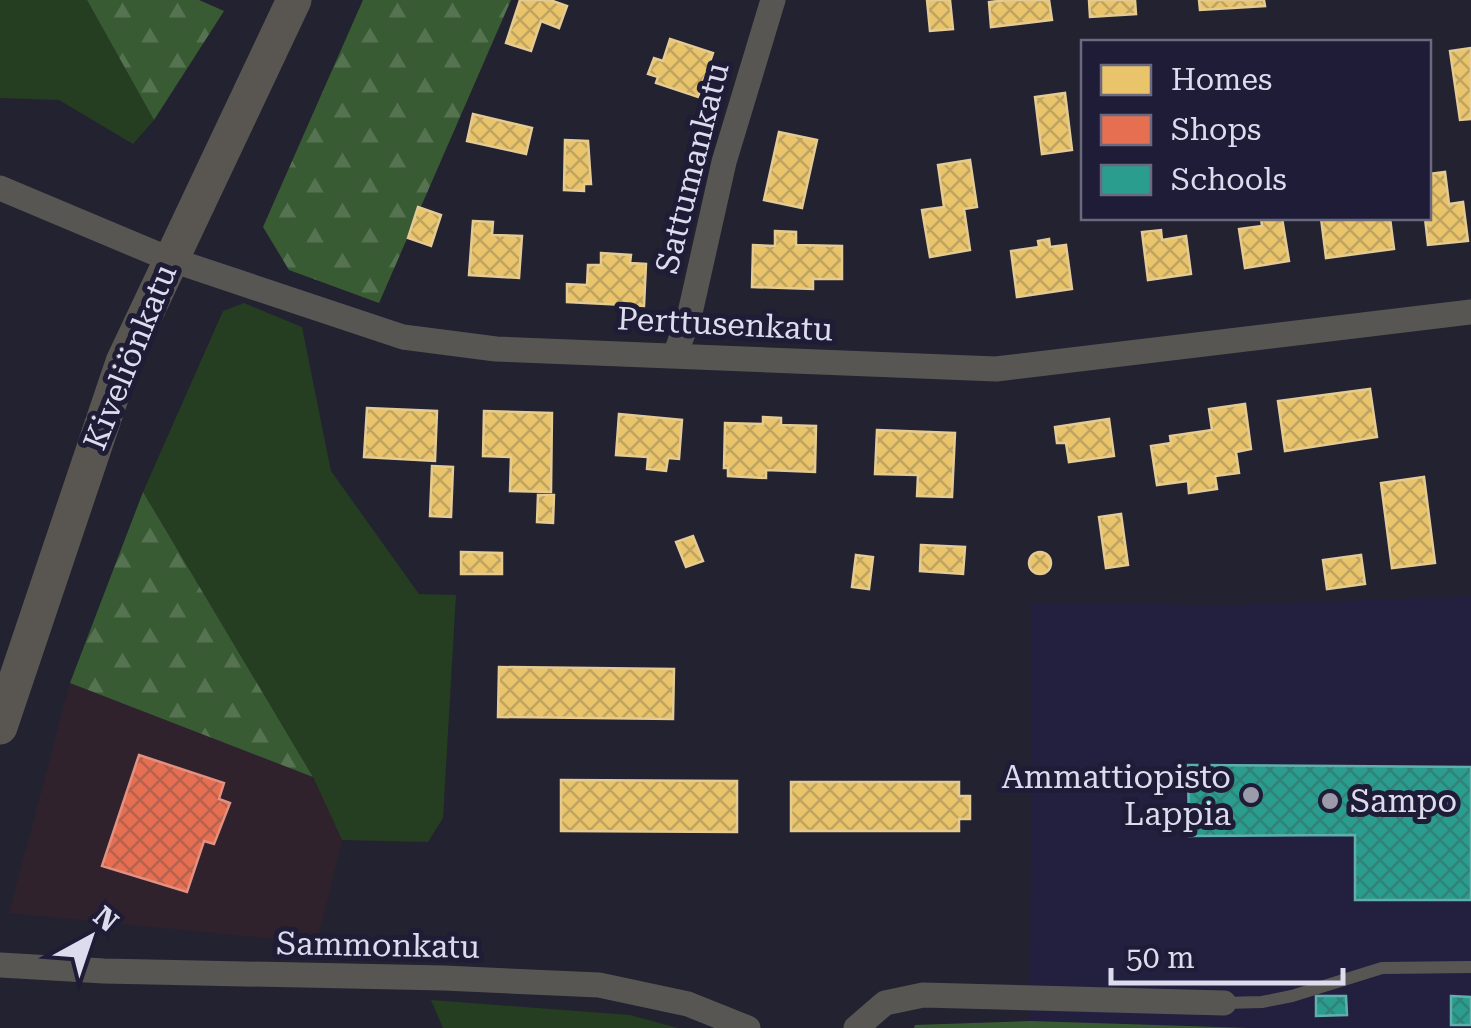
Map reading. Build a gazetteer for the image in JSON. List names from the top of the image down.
{
  "streets": {
    "main road": ["Kiveliönkatu"],
    "street": ["Sattumankatu", "Perttusenkatu", "Sammonkatu"]
  },
  "crossings": [
    ["Sattumankatu", "Perttusenkatu"],
    ["Perttusenkatu", "Kiveliönkatu"]
  ],
  "places": ["Ammattiopisto Lappia", "Sampo"],
  "legend": ["Homes", "Shops", "Schools"],
  "scale_bar": "50 m",
  "north": "top right"
}
